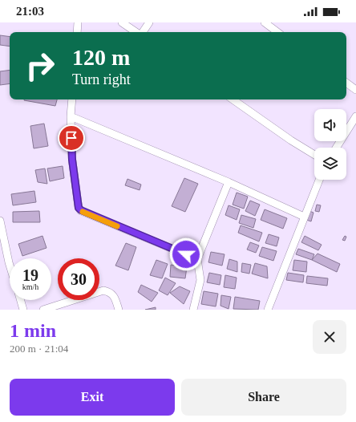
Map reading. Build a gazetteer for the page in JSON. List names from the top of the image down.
{
  "page": {
    "status": "21:03",
    "turn": ["120 m", "Turn right"],
    "speed": "19 km/h",
    "limit": "30",
    "heading": ["1 min", "200 m · 21:04"],
    "buttons": ["Exit", "Share"]
  }
}
